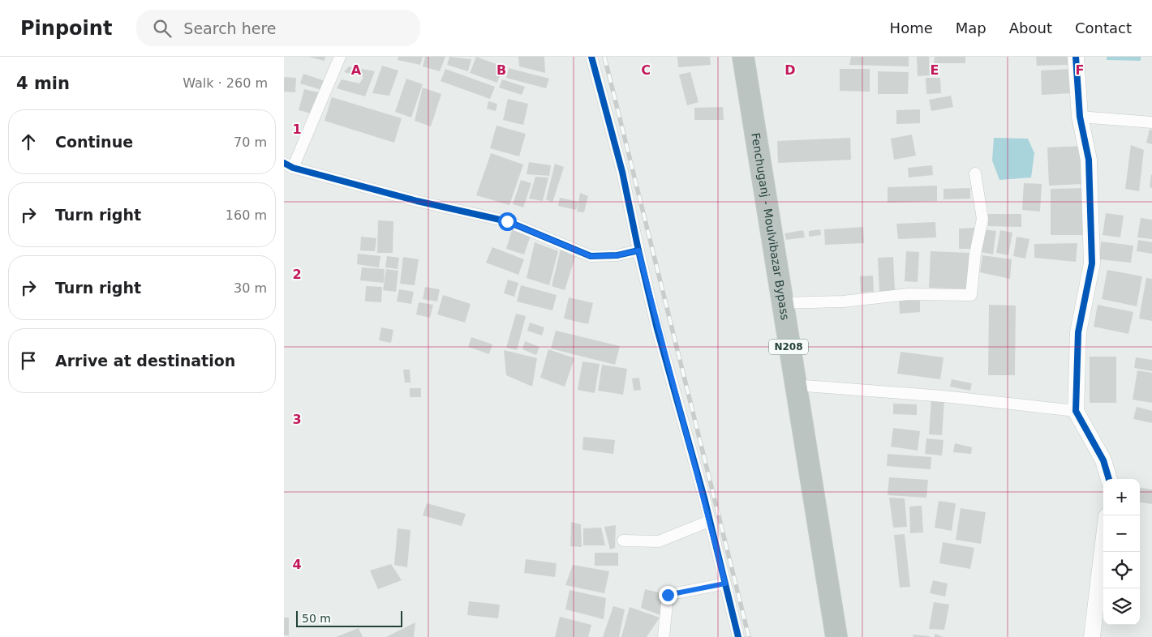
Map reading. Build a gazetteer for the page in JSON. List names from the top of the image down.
{
  "streets": {
    "highway": ["Fenchuganj - Moulvibazar Bypass", "N208"]
  },
  "scale_bar": "50 m",
  "page": {
    "header": "Pinpoint",
    "search": "Search here",
    "nav": [
      "Home",
      "Map",
      "About",
      "Contact"
    ],
    "heading": ["4 min", "Walk · 260 m"],
    "list": [
      ["Continue", "70 m"],
      ["Turn right", "160 m"],
      ["Turn right", "30 m"],
      "Arrive at destination"
    ],
    "map_buttons": ["+", "−"],
    "scale": "50 m"
  },
  "grid": {
    "columns": [
      "A",
      "B",
      "C",
      "D",
      "E",
      "F"
    ],
    "rows": [
      "1",
      "2",
      "3",
      "4"
    ]
  }
}
